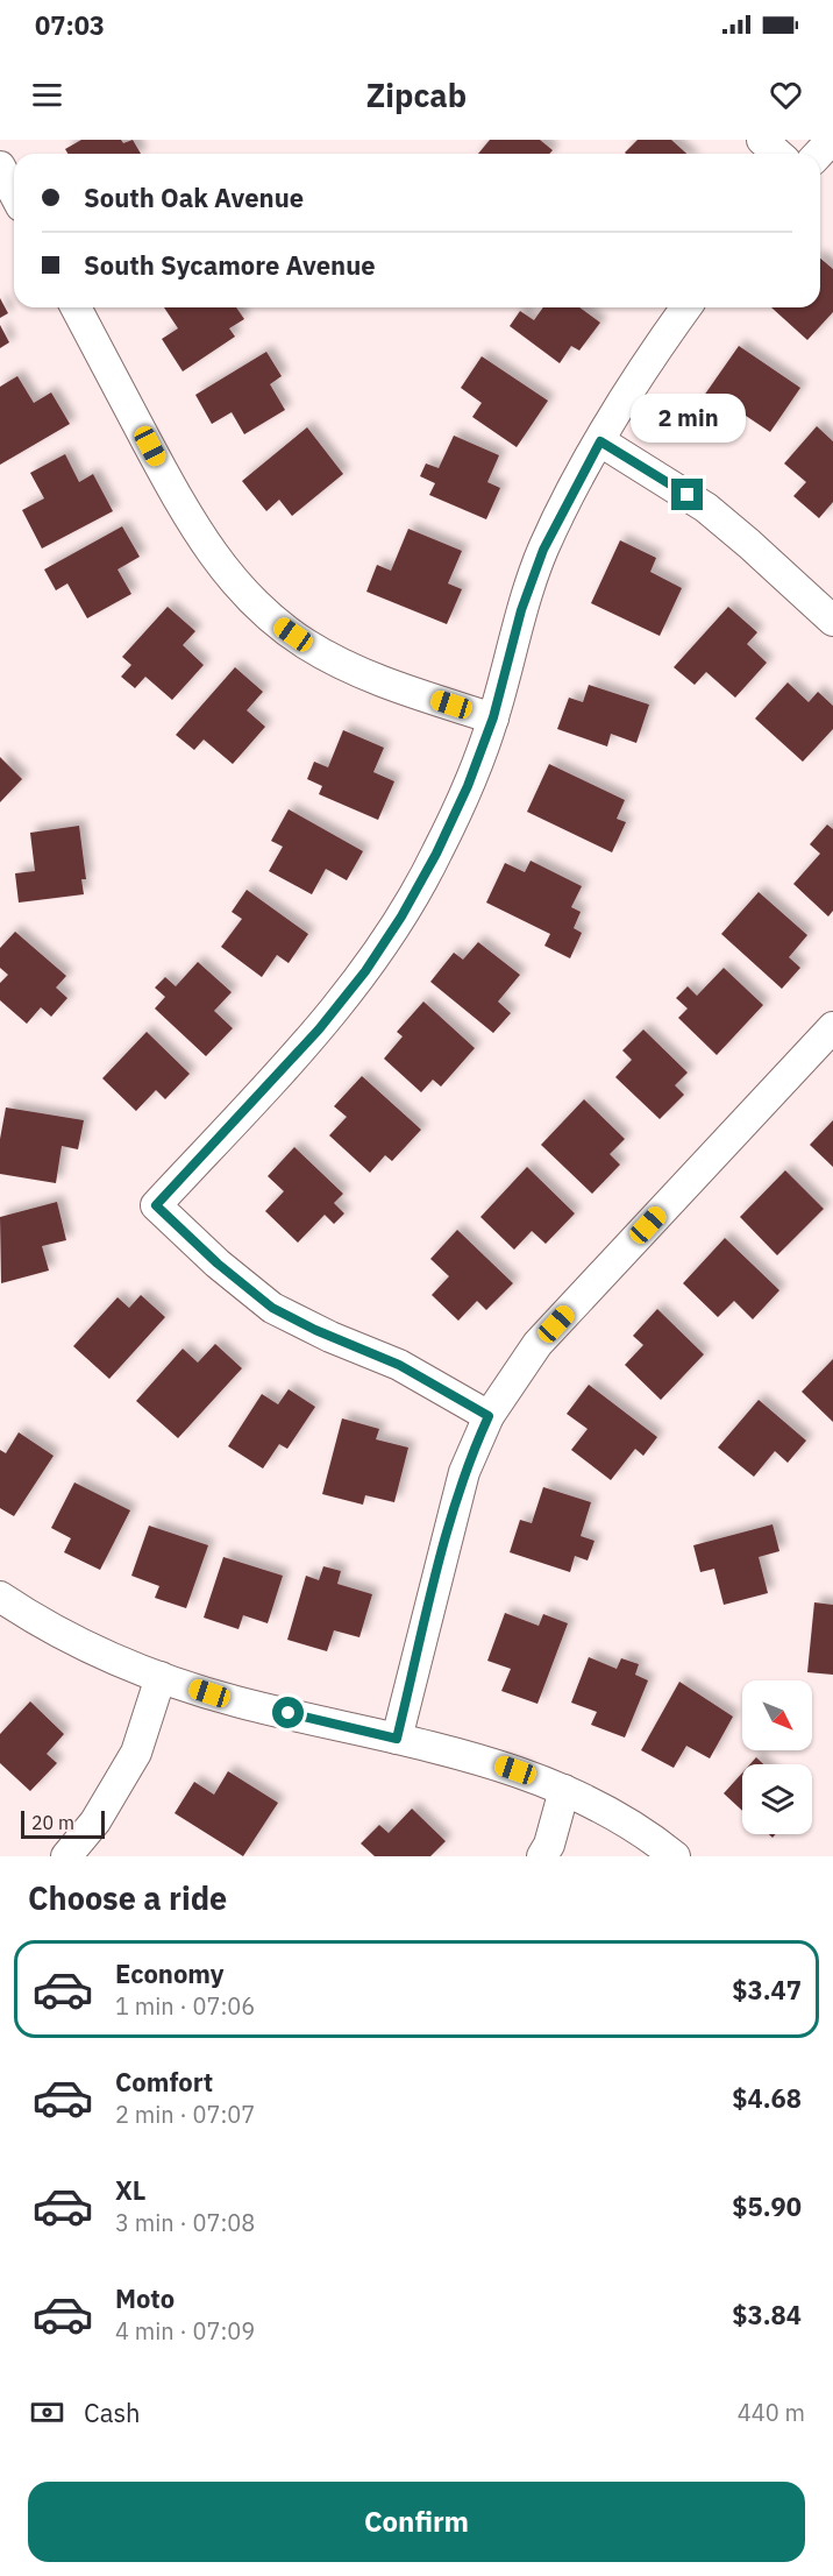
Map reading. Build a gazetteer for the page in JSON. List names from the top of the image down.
{
  "scale_bar": "20 m",
  "north": "bottom right",
  "page": {
    "status": "07:03",
    "header": "Zipcab",
    "banner": ["South Oak Avenue", "South Sycamore Avenue"],
    "bubble": "2 min",
    "scale": "20 m",
    "heading": "Choose a ride",
    "list": [
      {
        "name": "Economy",
        "note": "1 min · 07:06",
        "value": "$3.47"
      },
      {
        "name": "Comfort",
        "note": "2 min · 07:07",
        "value": "$4.68"
      },
      {
        "name": "XL",
        "note": "3 min · 07:08",
        "value": "$5.90"
      },
      {
        "name": "Moto",
        "note": "4 min · 07:09",
        "value": "$3.84"
      }
    ],
    "pay": ["Cash", "440 m"],
    "buttons": "Confirm"
  }
}
